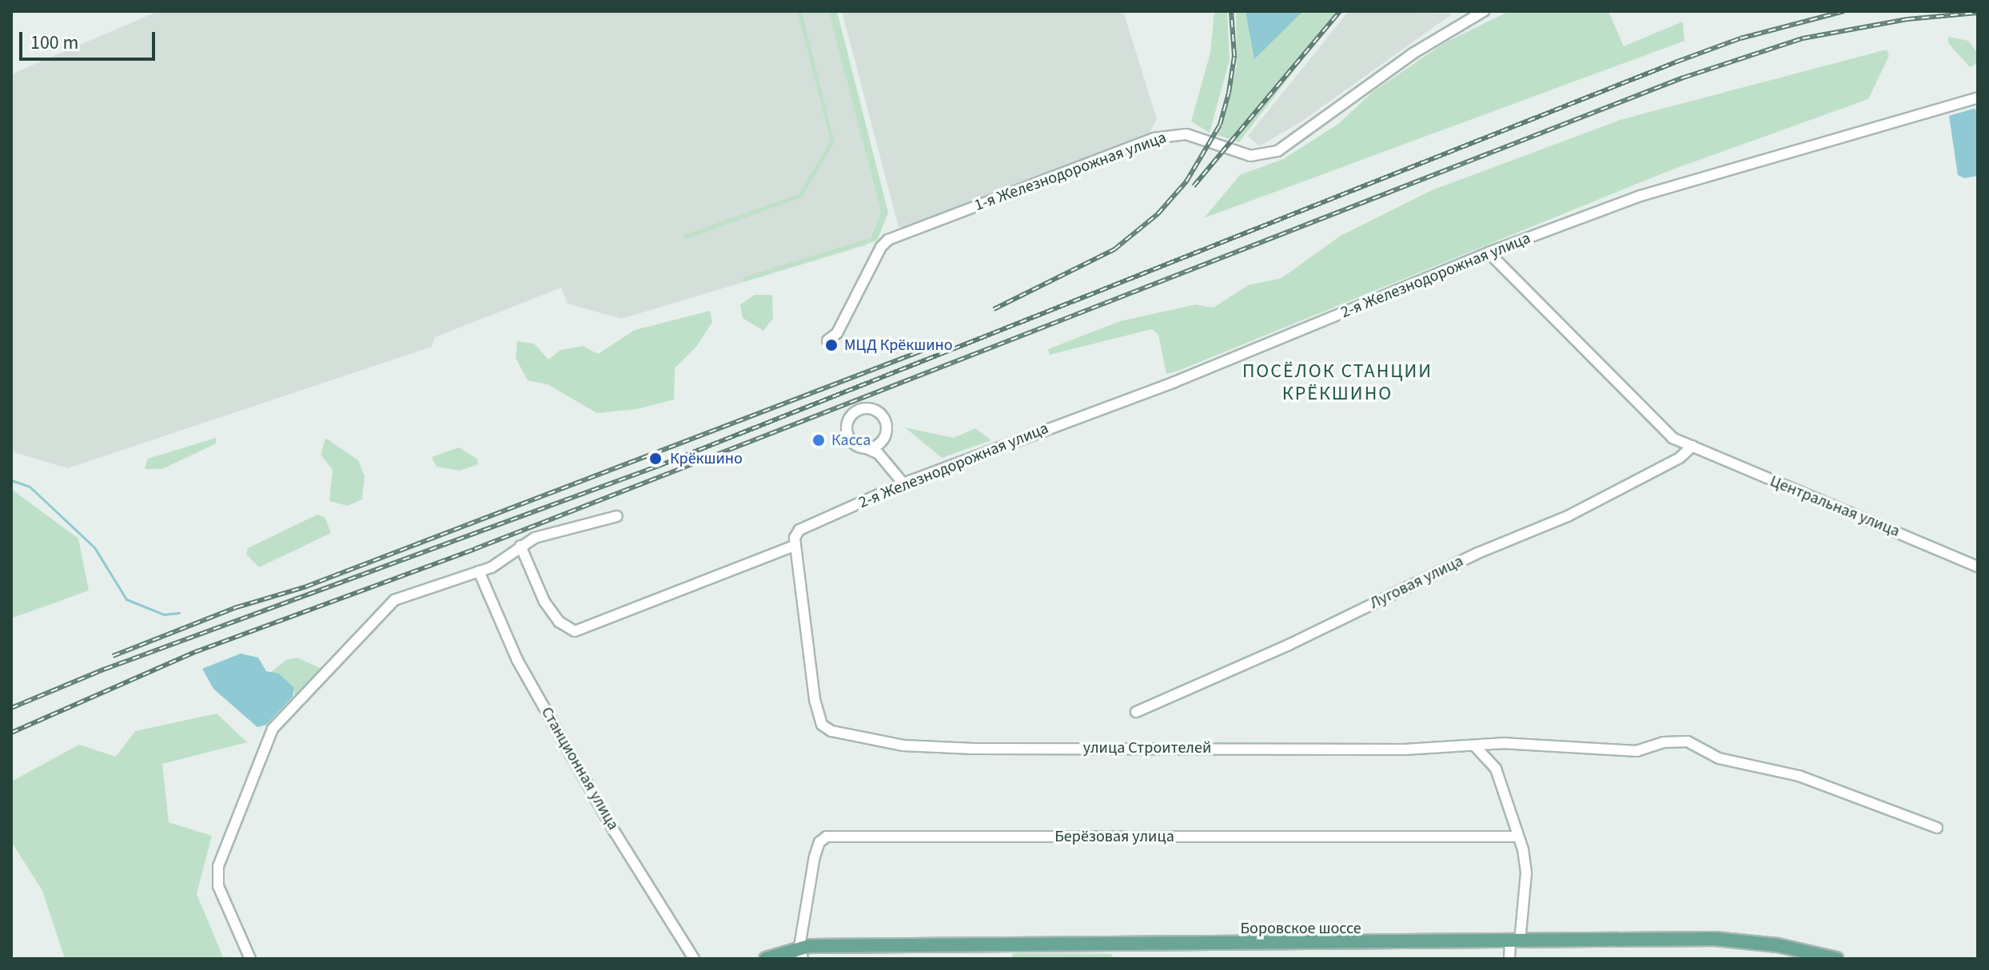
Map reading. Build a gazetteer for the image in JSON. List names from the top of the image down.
{
  "streets": {
    "main road": ["Боровское шоссе"],
    "street": [
      "1-я Железнодорожная улица",
      "2-я Железнодорожная улица",
      "Центральная улица",
      "Луговая улица",
      "улица Строителей",
      "Станционная улица",
      "Берёзовая улица"
    ]
  },
  "crossings": [
    ["2-я Железнодорожная улица", "Центральная улица"],
    ["2-я Железнодорожная улица", "улица Строителей"],
    ["Центральная улица", "Луговая улица"],
    ["Берёзовая улица", "Боровское шоссе"]
  ],
  "districts": ["ПОСЁЛОК СТАНЦИИ КРЁКШИНО"],
  "places": ["МЦД Крёкшино", "Касса", "Крёкшино"],
  "scale_bar": "100 m"
}
